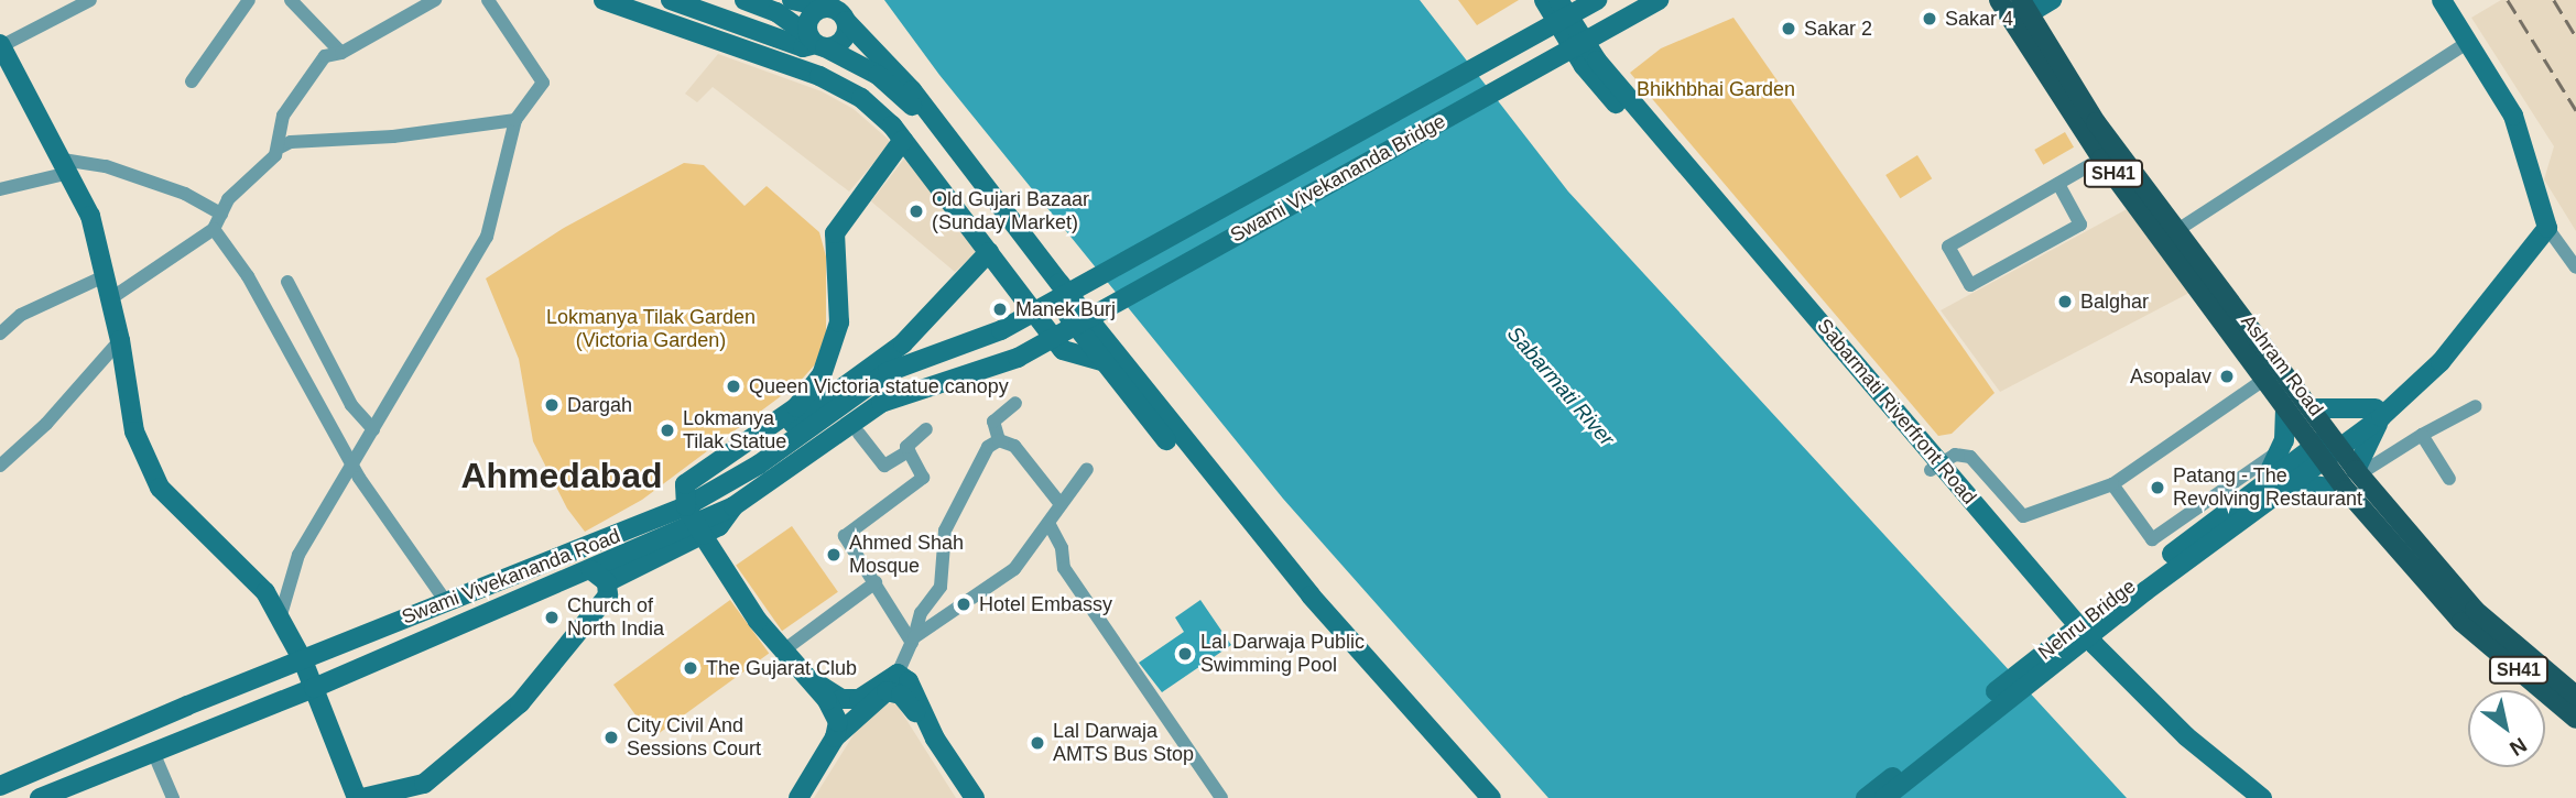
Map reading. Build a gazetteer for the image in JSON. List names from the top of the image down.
{
  "streets": {
    "main road": [
      "SH41",
      "Swami Vivekananda Bridge",
      "Ashram Road",
      "Sabarmati Riverfront Road",
      "Swami Vivekananda Road",
      "Nehru Bridge"
    ]
  },
  "crossings": [
    ["Swami Vivekananda Bridge", "Swami Vivekananda Road"],
    ["Ashram Road", "Nehru Bridge"]
  ],
  "districts": ["Ahmedabad"],
  "water": ["Sabarmati River"],
  "parks": ["Bhikhbhai Garden", "Lokmanya Tilak Garden (Victoria Garden)"],
  "places": [
    "Sakar 4",
    "Sakar 2",
    "Old Gujari Bazaar (Sunday Market)",
    "Balghar",
    "Manek Burj",
    "Asopalav",
    "Queen Victoria statue canopy",
    "Dargah",
    "Lokmanya Tilak Statue",
    "Patang - The Revolving Restaurant",
    "Ahmed Shah Mosque",
    "Hotel Embassy",
    "Church of North India",
    "Lal Darwaja Public Swimming Pool",
    "The Gujarat Club",
    "City Civil And Sessions Court",
    "Lal Darwaja AMTS Bus Stop"
  ],
  "north": "bottom right"
}
